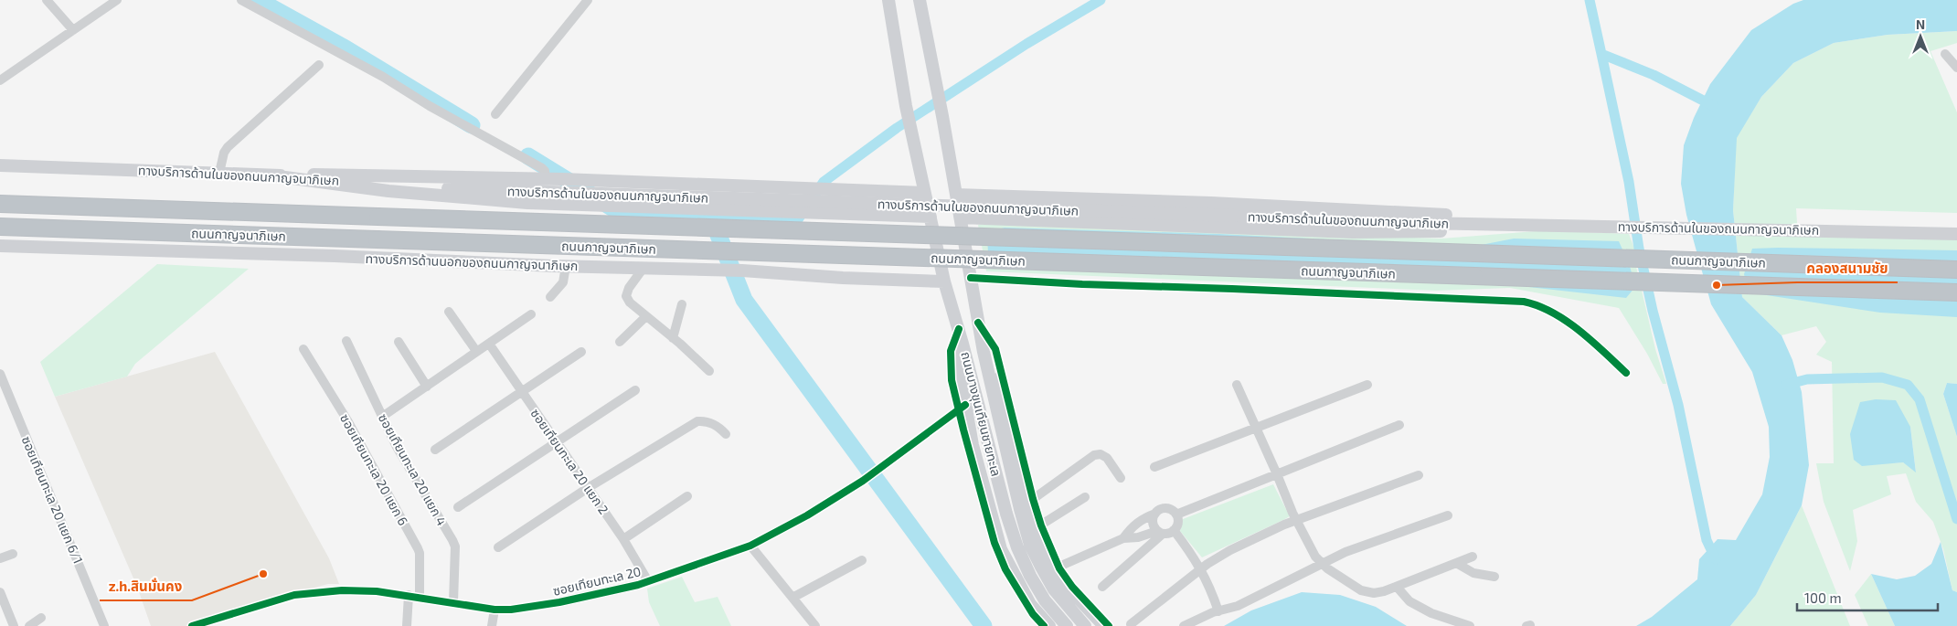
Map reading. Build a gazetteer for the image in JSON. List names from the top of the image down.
{
  "streets": {
    "highway": ["ถนนกาญจนาภิเษก"],
    "main road": ["ทางบริการด้านในของถนนกาญจนาภิเษก", "ทางบริการด้านนอกของถนนกาญจนาภิเษก", "ถนนบางขุนเทียนชายทะเล"],
    "street": [
      "ซอยเทียนทะเล 20 แยก 2",
      "ซอยเทียนทะเล 20 แยก 6",
      "ซอยเทียนทะเล 20 แยก 4",
      "ซอยเทียนทะเล 20 แยก 6/1",
      "ซอยเทียนทะเล 20"
    ]
  },
  "crossings": [
    ["ทางบริการด้านนอกของถนนกาญจนาภิเษก", "ถนนบางขุนเทียนชายทะเล"],
    ["ซอยเทียนทะเล 20 แยก 2", "ซอยเทียนทะเล 20"],
    ["ซอยเทียนทะเล 20 แยก 6", "ซอยเทียนทะเล 20"],
    ["ซอยเทียนทะเล 20 แยก 4", "ซอยเทียนทะเล 20"]
  ],
  "places": ["คลองสนามชัย", "z.h.สินมั่นคง"],
  "scale_bar": "100 m",
  "north": "top"
}
